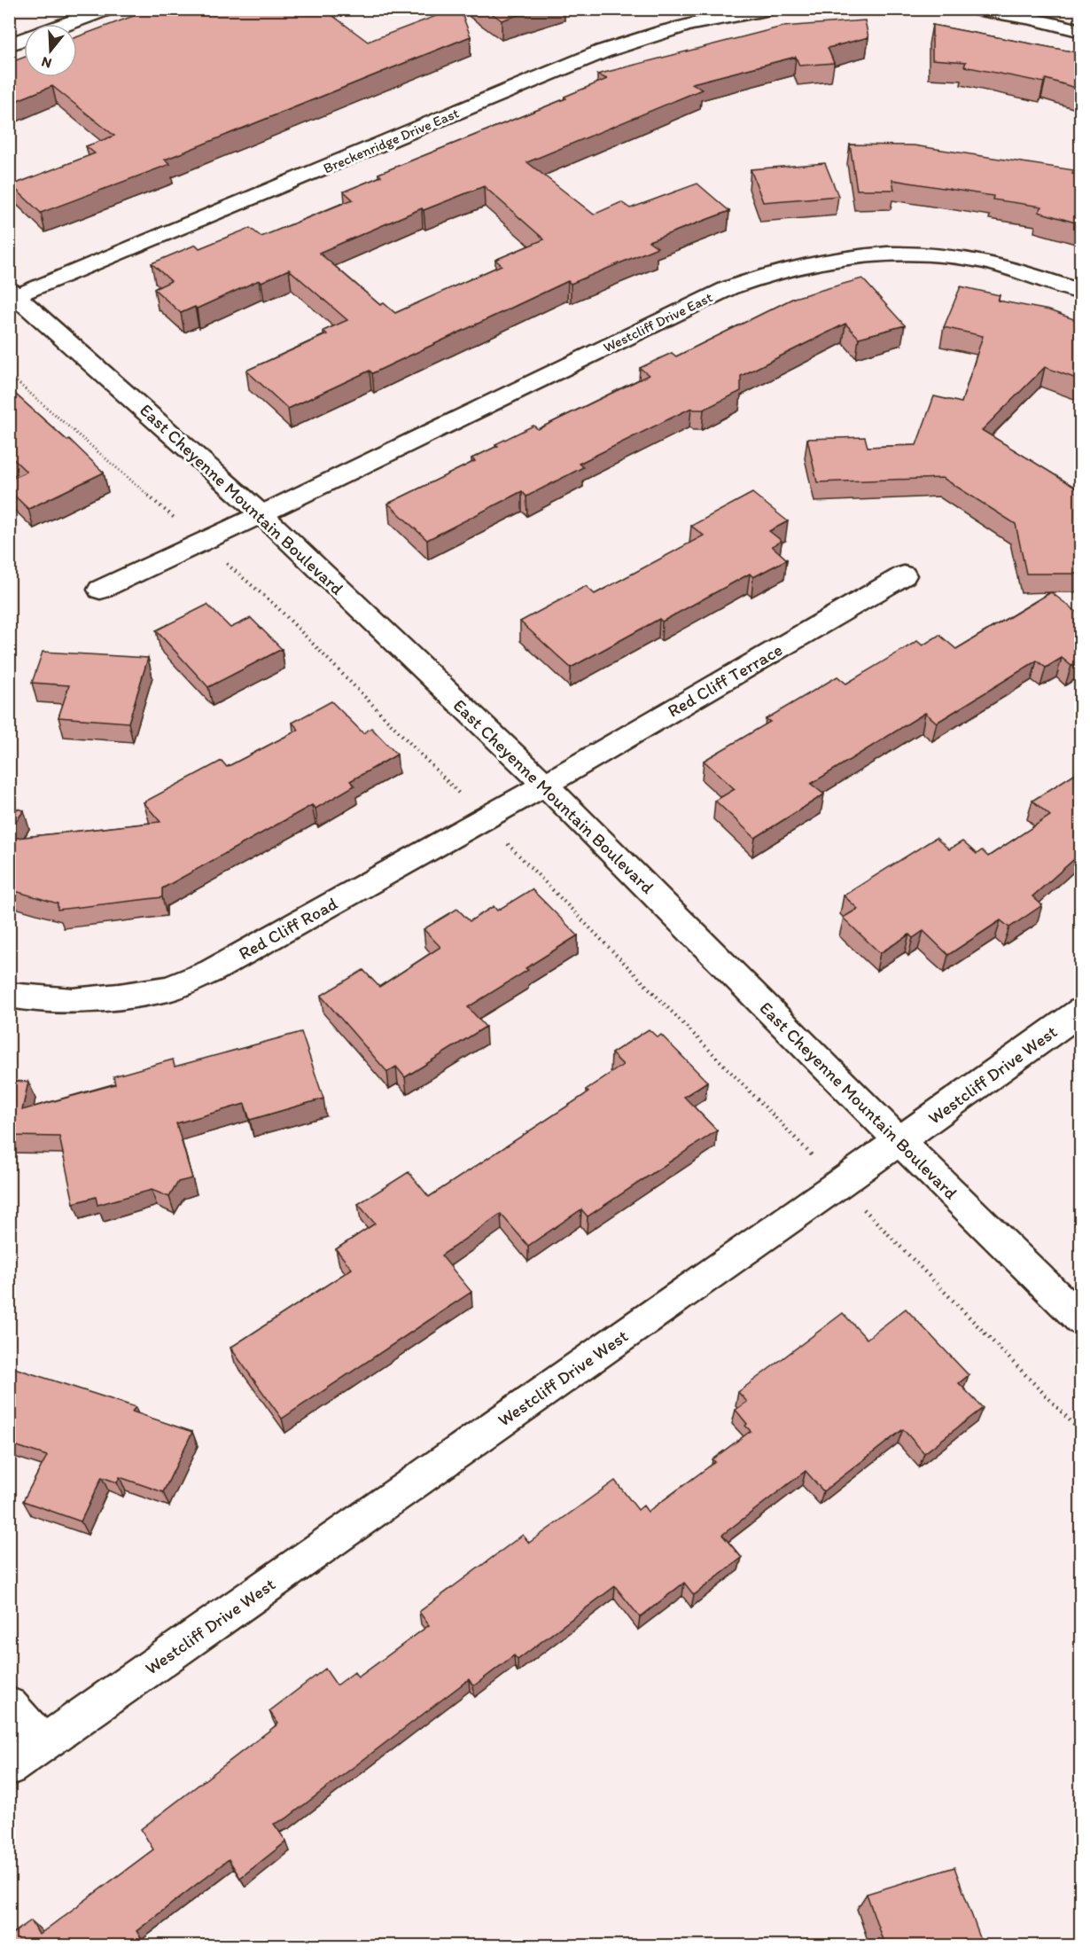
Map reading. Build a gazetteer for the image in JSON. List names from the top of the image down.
{
  "streets": {
    "street": [
      "Breckenridge Drive East",
      "Westcliff Drive East",
      "East Cheyenne Mountain Boulevard",
      "Red Cliff Terrace",
      "Red Cliff Road",
      "Westcliff Drive West"
    ]
  },
  "crossings": [
    ["Breckenridge Drive East", "East Cheyenne Mountain Boulevard"],
    ["Westcliff Drive East", "East Cheyenne Mountain Boulevard"],
    ["East Cheyenne Mountain Boulevard", "Red Cliff Terrace"],
    ["East Cheyenne Mountain Boulevard", "Red Cliff Road"],
    ["East Cheyenne Mountain Boulevard", "Westcliff Drive West"],
    ["Red Cliff Terrace", "Red Cliff Road"]
  ],
  "north": "bottom"
}
